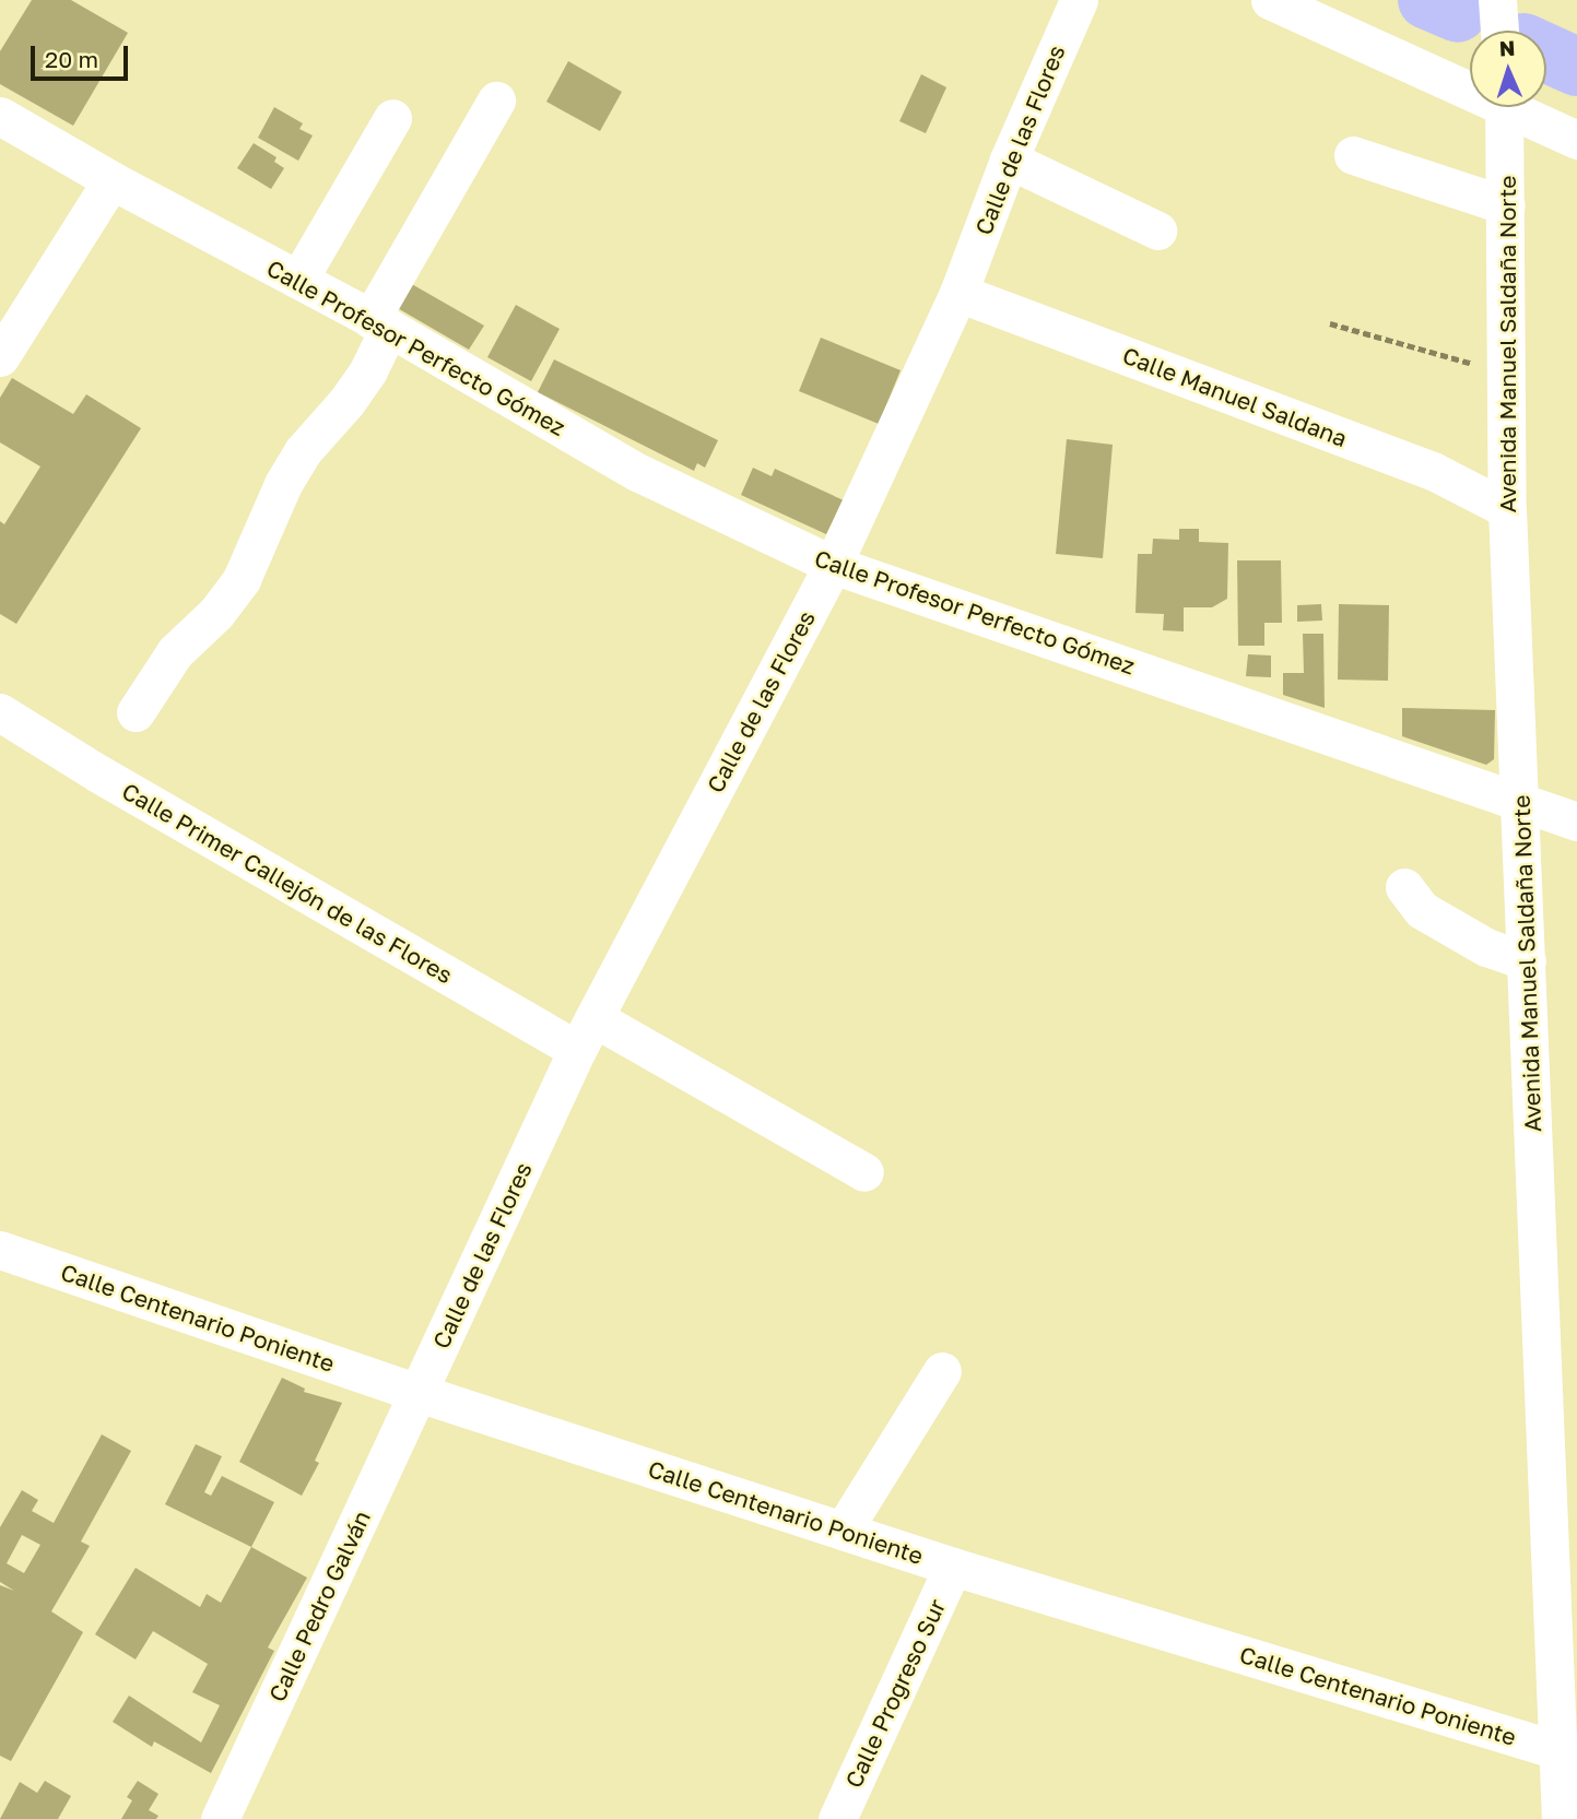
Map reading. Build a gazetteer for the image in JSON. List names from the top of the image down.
{
  "streets": {
    "street": [
      "Calle de las Flores",
      "Avenida Manuel Saldaña Norte",
      "Calle Profesor Perfecto Gómez",
      "Calle Manuel Saldana",
      "Calle Primer Callejón de las Flores",
      "Calle Centenario Poniente",
      "Calle Pedro Galván",
      "Calle Progreso Sur"
    ]
  },
  "crossings": [
    ["Calle de las Flores", "Calle Profesor Perfecto Gómez"],
    ["Calle de las Flores", "Calle Manuel Saldana"],
    ["Calle de las Flores", "Calle Primer Callejón de las Flores"],
    ["Calle de las Flores", "Calle Centenario Poniente"],
    ["Calle de las Flores", "Calle Pedro Galván"],
    ["Avenida Manuel Saldaña Norte", "Calle Profesor Perfecto Gómez"],
    ["Avenida Manuel Saldaña Norte", "Calle Manuel Saldana"],
    ["Avenida Manuel Saldaña Norte", "Calle Centenario Poniente"],
    ["Calle Centenario Poniente", "Calle Pedro Galván"],
    ["Calle Centenario Poniente", "Calle Progreso Sur"]
  ],
  "scale_bar": "20 m",
  "north": "top"
}
